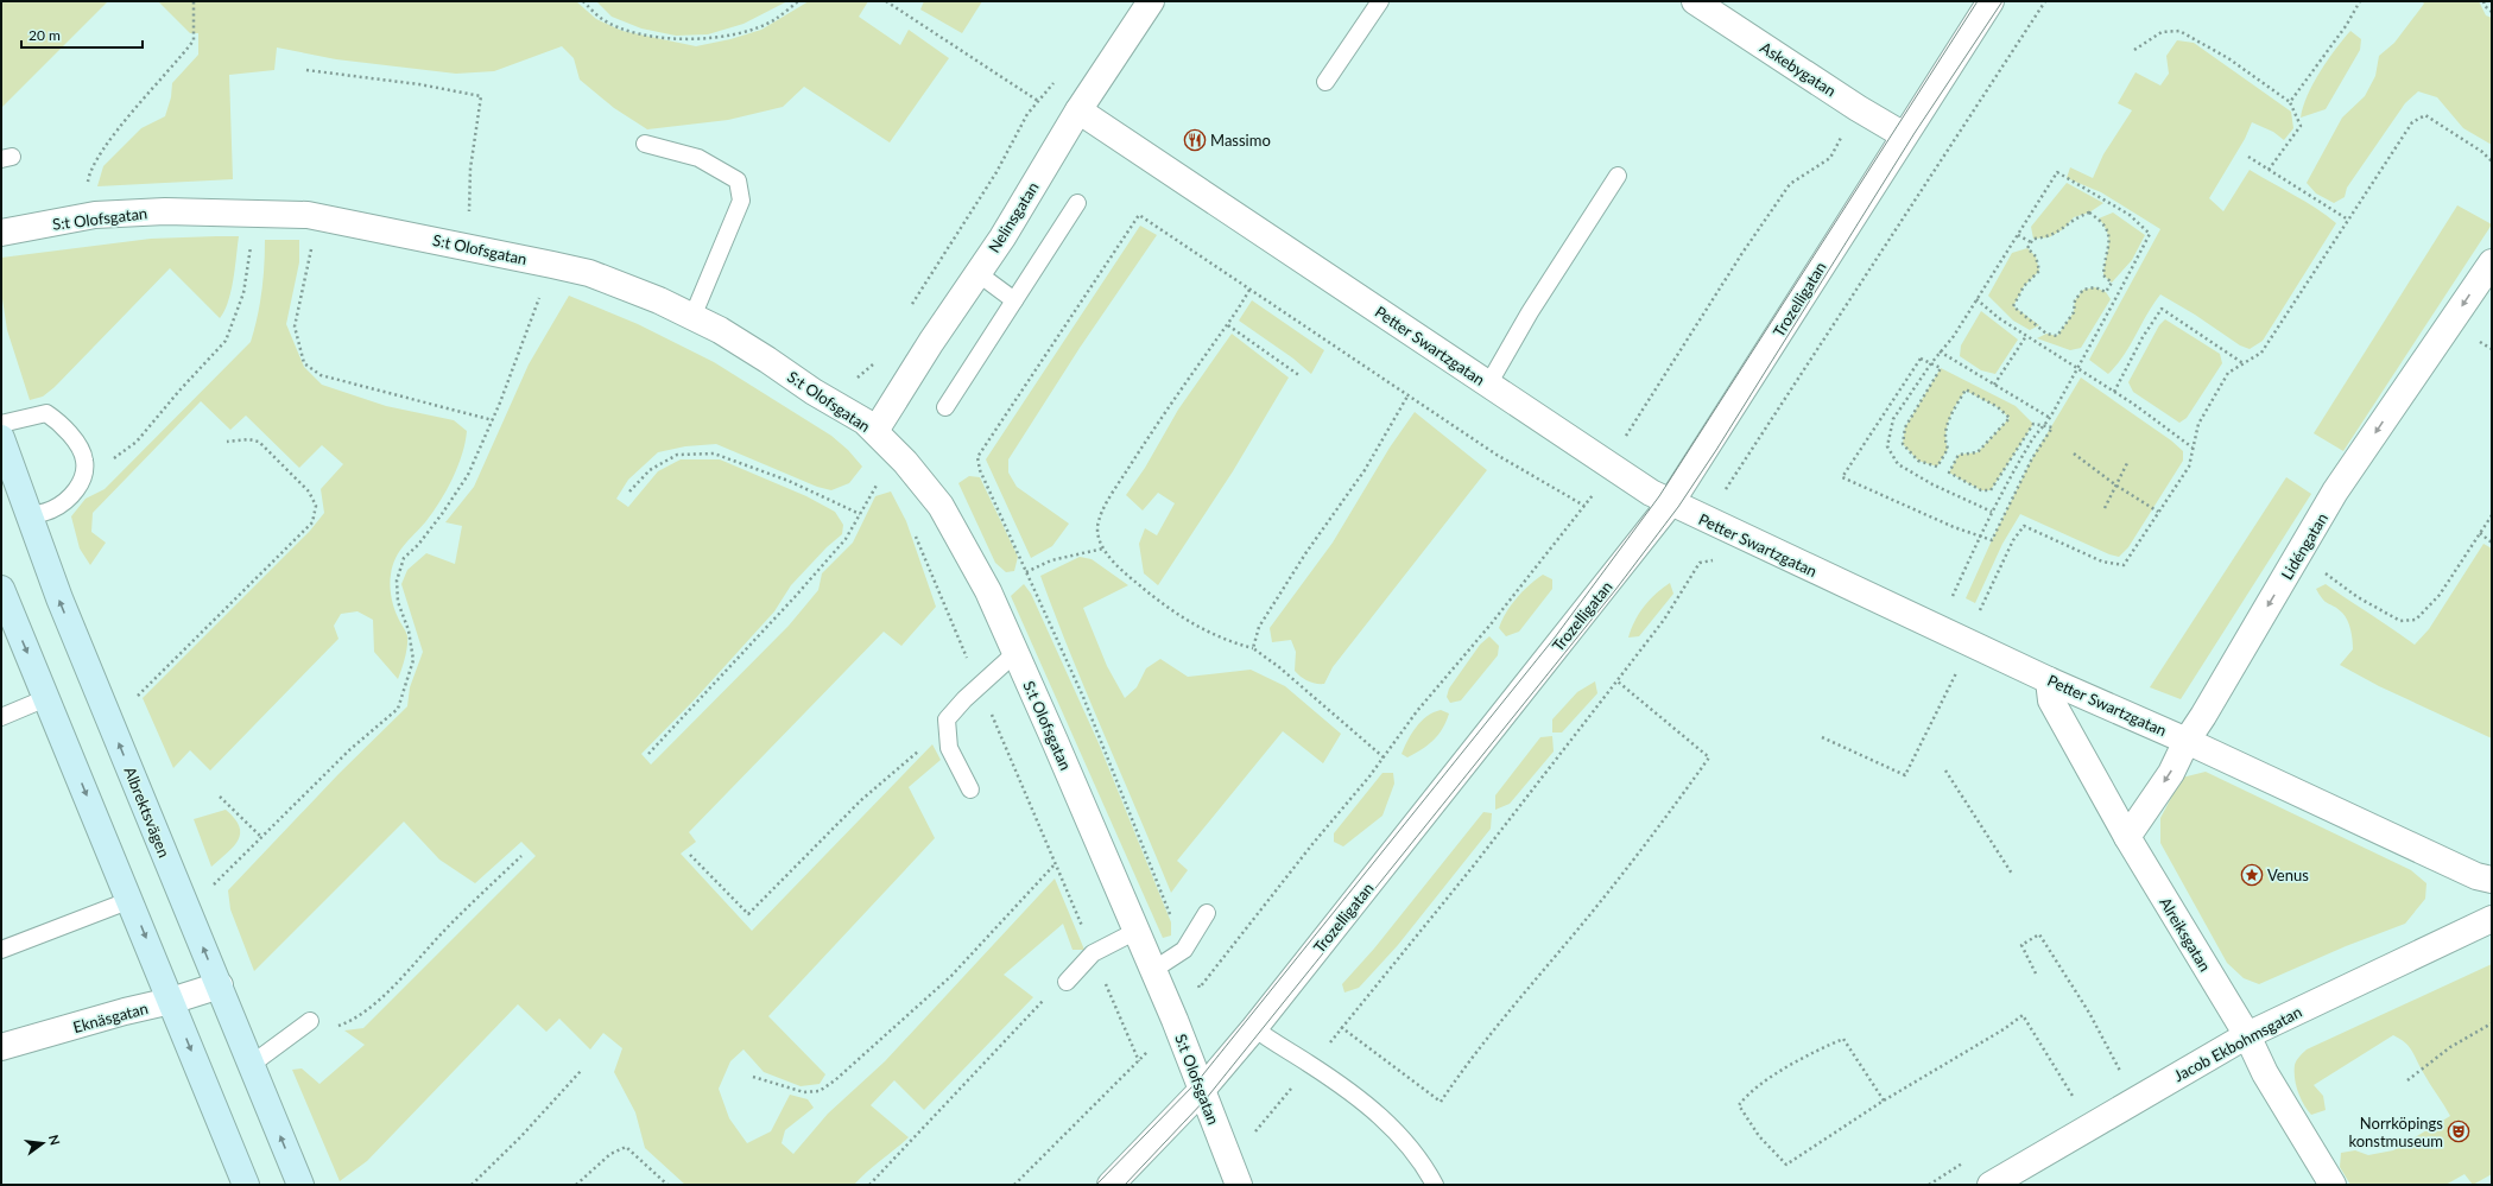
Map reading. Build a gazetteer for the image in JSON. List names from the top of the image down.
{
  "streets": {
    "main road": ["Albrektsvägen"],
    "street": [
      "Askebygatan",
      "Nelinsgatan",
      "S:t Olofsgatan",
      "Trozelligatan",
      "Petter Swartzgatan",
      "Lidéngatan",
      "Alreiksgatan",
      "Eknäsgatan",
      "Jacob Ekbohmsgatan"
    ]
  },
  "crossings": [
    ["Askebygatan", "Trozelligatan"],
    ["Nelinsgatan", "S:t Olofsgatan"],
    ["Nelinsgatan", "Petter Swartzgatan"],
    ["S:t Olofsgatan", "Trozelligatan"],
    ["Trozelligatan", "Petter Swartzgatan"],
    ["Petter Swartzgatan", "Lidéngatan"],
    ["Petter Swartzgatan", "Alreiksgatan"],
    ["Lidéngatan", "Alreiksgatan"],
    ["Albrektsvägen", "Eknäsgatan"],
    ["Alreiksgatan", "Jacob Ekbohmsgatan"]
  ],
  "one_way": ["Lidéngatan"],
  "places": {
    "restaurant": ["Massimo"],
    "place": ["Venus"],
    "theatre": ["Norrköpings konstmuseum"]
  },
  "scale_bar": "20 m",
  "north": "right"
}
